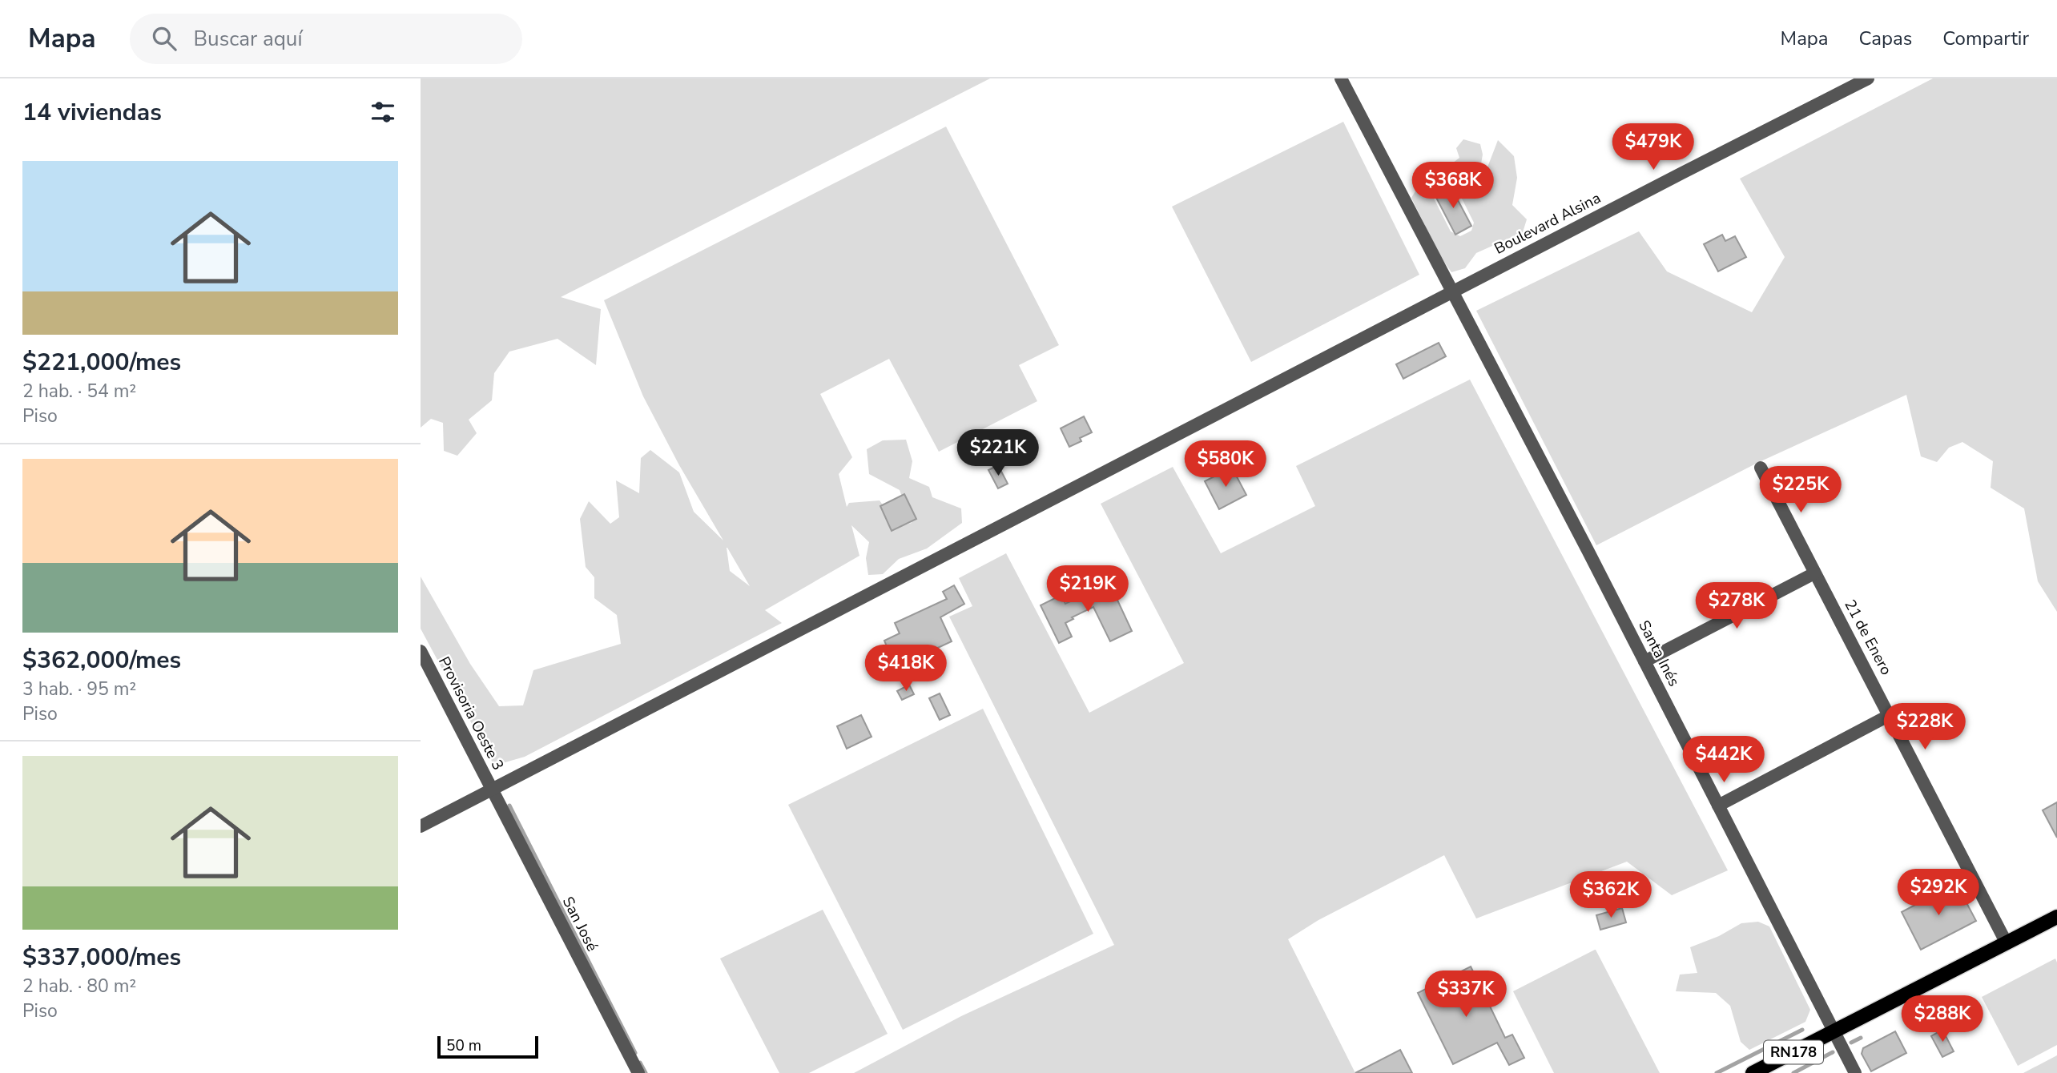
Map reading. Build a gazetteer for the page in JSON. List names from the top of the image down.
{
  "streets": {
    "main road": ["RN178"],
    "street": [
      "Boulevard Alsina",
      "21 de Enero",
      "Santa Inés",
      "Provisoria Oeste 3",
      "San José"
    ]
  },
  "crossings": [
    ["Boulevard Alsina", "Santa Inés"],
    ["Boulevard Alsina", "Provisoria Oeste 3"],
    ["Boulevard Alsina", "San José"],
    ["21 de Enero", "RN178"],
    ["Santa Inés", "RN178"],
    ["Provisoria Oeste 3", "San José"]
  ],
  "scale_bar": "50 m",
  "page": {
    "header": "Mapa",
    "search": "Buscar aquí",
    "nav": ["Mapa", "Capas", "Compartir"],
    "heading": "14 viviendas",
    "price": [
      "$479K",
      "$368K",
      "$221K",
      "$580K",
      "$225K",
      "$219K",
      "$278K",
      "$418K",
      "$228K",
      "$442K",
      "$292K",
      "$362K",
      "$337K",
      "$288K"
    ],
    "list": [
      {
        "name": "$221,000/mes",
        "note": "2 hab. · 54 m² · Piso"
      },
      {
        "name": "$362,000/mes",
        "note": "3 hab. · 95 m² · Piso"
      },
      {
        "name": "$337,000/mes",
        "note": "2 hab. · 80 m² · Piso"
      }
    ],
    "scale": "50 m"
  }
}
